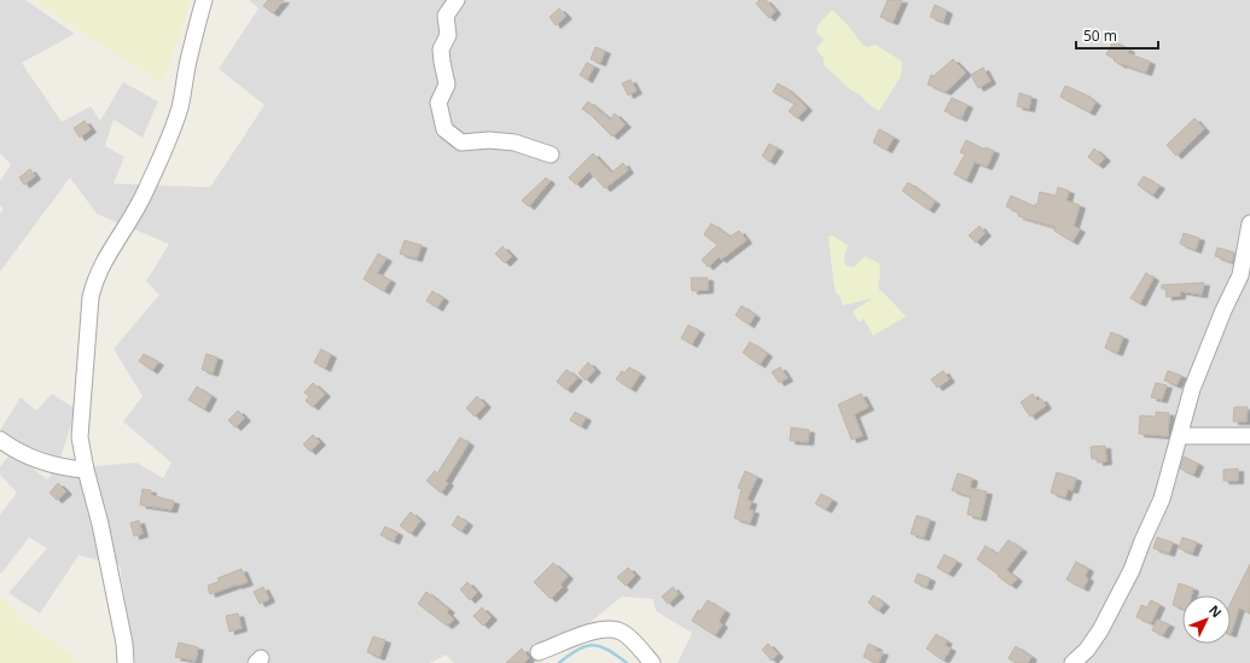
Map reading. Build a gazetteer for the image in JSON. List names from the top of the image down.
{
  "scale_bar": "50 m",
  "north": "top right"
}
